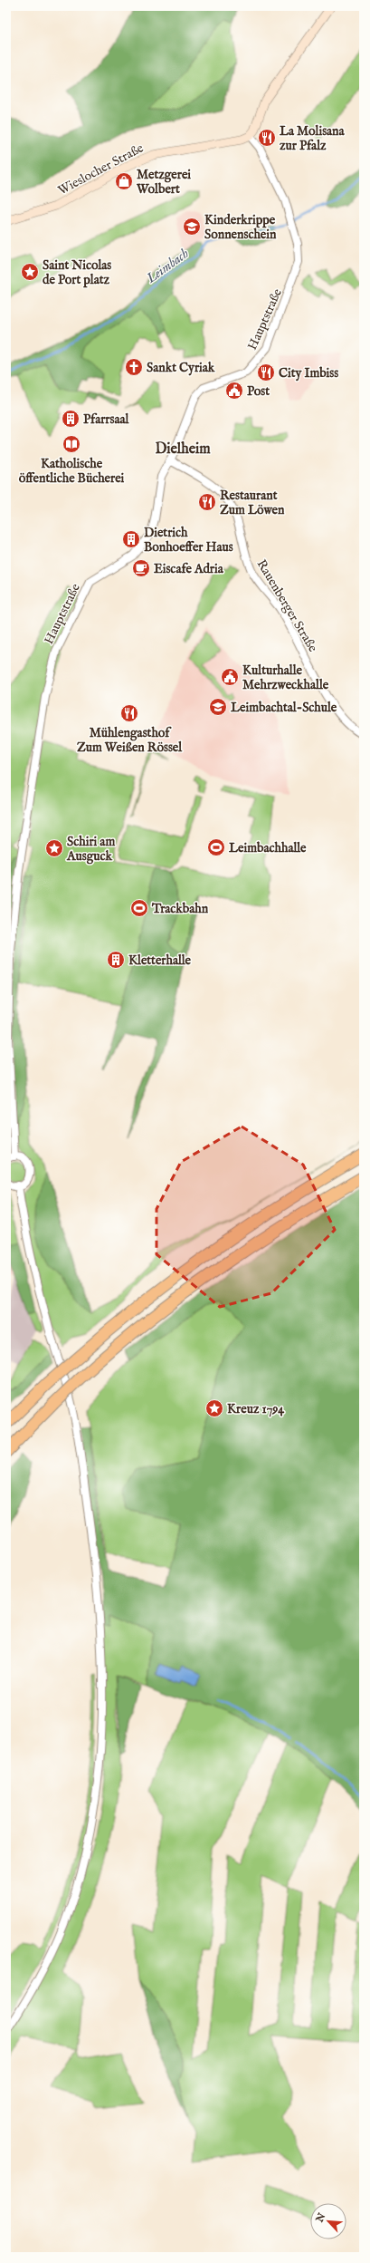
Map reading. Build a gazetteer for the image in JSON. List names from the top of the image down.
{
  "streets": {
    "main road": ["Wieslocher Straße"],
    "street": ["Hauptstraße", "Rauenberger Straße"]
  },
  "crossings": [
    ["Wieslocher Straße", "Hauptstraße"],
    ["Hauptstraße", "Rauenberger Straße"]
  ],
  "districts": ["Dielheim"],
  "water": ["Leimbach"],
  "places": {
    "restaurant": [
      "La Molisana zur Pfalz",
      "City Imbiss",
      "Restaurant Zum Löwen",
      "Mühlengasthof Zum Weißen Rössel"
    ],
    "shop": ["Metzgerei Wolbert"],
    "school or university": ["Kinderkrippe Sonnenschein", "Leimbachtal-Schule"],
    "place": ["Saint Nicolas de Port platz", "Schiri am Ausguck", "Kreuz 1794"],
    "church": ["Sankt Cyriak"],
    "public building": ["Post", "Kulturhalle Mehrzweckhalle"],
    "building": ["Pfarrsaal", "Dietrich Bonhoeffer Haus", "Kletterhalle"],
    "library": ["Katholische öffentliche Bücherei"],
    "cafe": ["Eiscafe Adria"],
    "sports": ["Leimbachhalle", "Trackbahn"]
  },
  "north": "top left"
}
